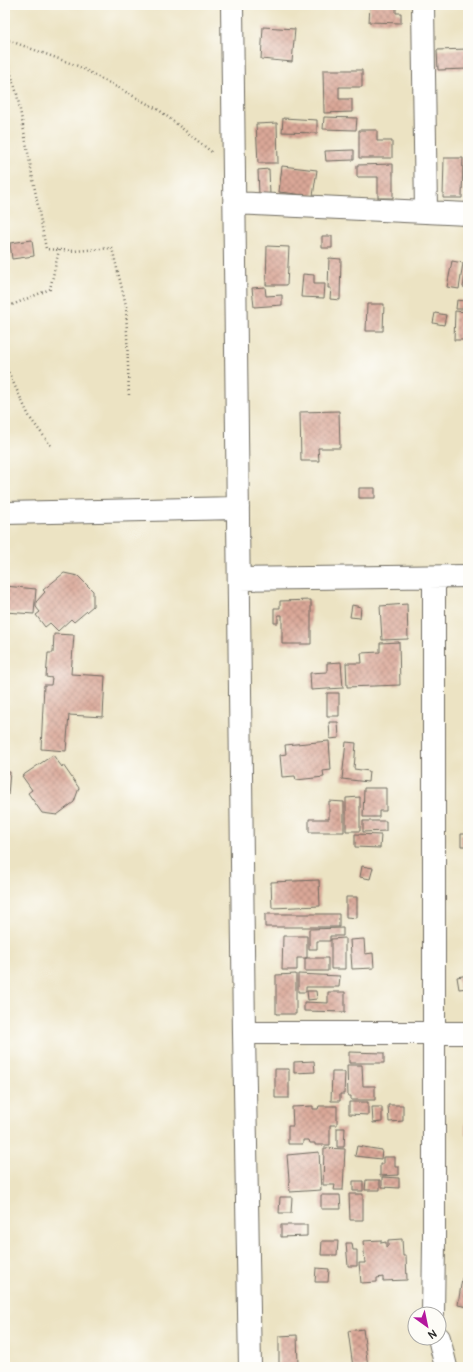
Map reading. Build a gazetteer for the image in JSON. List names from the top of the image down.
{
  "north": "bottom right"
}
